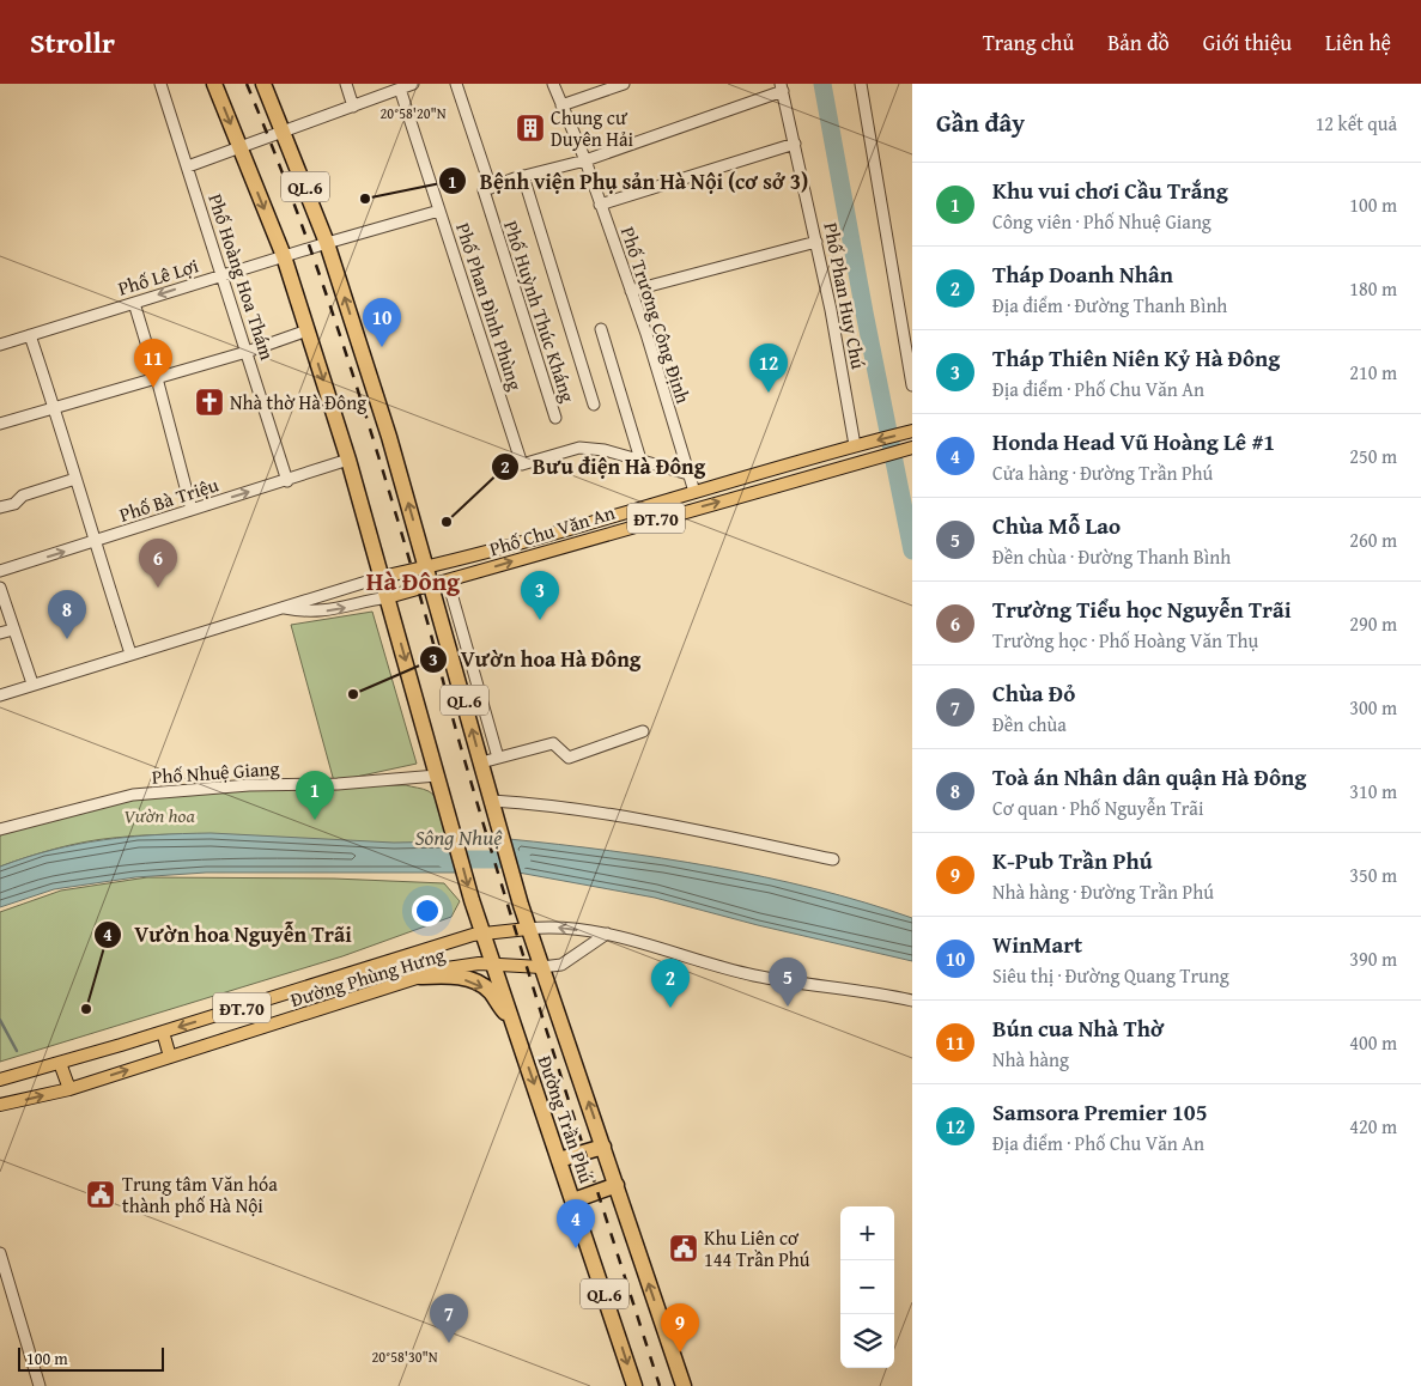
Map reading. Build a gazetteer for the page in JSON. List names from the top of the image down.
{
  "streets": {
    "highway": ["QL.6", "Đường Trần Phú"],
    "main road": ["ĐT.70", "Phố Chu Văn An", "Đường Phùng Hưng"],
    "street": [
      "Phố Lê Lợi",
      "Phố Hoàng Hoa Thám",
      "Phố Phan Huy Chú",
      "Phố Phan Đình Phùng",
      "Phố Huỳnh Thúc Kháng",
      "Phố Trương Công Định",
      "Phố Bà Triệu",
      "Phố Nhuệ Giang"
    ]
  },
  "crossings": [
    ["QL.6", "Phố Lê Lợi"],
    ["QL.6", "Phố Bà Triệu"],
    ["QL.6", "Phố Chu Văn An"],
    ["QL.6", "Phố Nhuệ Giang"],
    ["QL.6", "Đường Trần Phú"],
    ["Phố Lê Lợi", "Phố Hoàng Hoa Thám"],
    ["Phố Lê Lợi", "Phố Phan Đình Phùng"],
    ["Phố Hoàng Hoa Thám", "Phố Bà Triệu"],
    ["Phố Phan Huy Chú", "ĐT.70"],
    ["Phố Phan Huy Chú", "Phố Chu Văn An"],
    ["Phố Trương Công Định", "Phố Chu Văn An"],
    ["ĐT.70", "Phố Chu Văn An"],
    ["Phố Nhuệ Giang", "Đường Trần Phú"],
    ["Đường Phùng Hưng", "Đường Trần Phú"]
  ],
  "districts": ["Hà Đông"],
  "water": ["Sông Nhuệ"],
  "parks": ["Vườn hoa"],
  "places": {
    "building": ["Chung cư Duyên Hải"],
    "other": [
      "Bệnh viện Phụ sản Hà Nội (cơ sở 3)",
      "Bưu điện Hà Đông",
      "Vườn hoa Hà Đông",
      "Vườn hoa Nguyễn Trãi"
    ],
    "church": ["Nhà thờ Hà Đông"],
    "public building": ["Trung tâm Văn hóa thành phố Hà Nội", "Khu Liên cơ 144 Trần Phú"]
  },
  "scale_bar": "100 m",
  "page": {
    "header": "Strollr",
    "nav": [
      "Trang chủ",
      "Bản đồ",
      "Giới thiệu",
      "Liên hệ"
    ],
    "heading": ["Gần đây", "12 kết quả"],
    "list": [
      {
        "mark": "1",
        "name": "Khu vui chơi Cầu Trắng",
        "note": "Công viên · Phố Nhuệ Giang",
        "value": "100 m"
      },
      {
        "mark": "2",
        "name": "Tháp Doanh Nhân",
        "note": "Địa điểm · Đường Thanh Bình",
        "value": "180 m"
      },
      {
        "mark": "3",
        "name": "Tháp Thiên Niên Kỷ Hà Đông",
        "note": "Địa điểm · Phố Chu Văn An",
        "value": "210 m"
      },
      {
        "mark": "4",
        "name": "Honda Head Vũ Hoàng Lê #1",
        "note": "Cửa hàng · Đường Trần Phú",
        "value": "250 m"
      },
      {
        "mark": "5",
        "name": "Chùa Mỗ Lao",
        "note": "Đền chùa · Đường Thanh Bình",
        "value": "260 m"
      },
      {
        "mark": "6",
        "name": "Trường Tiểu học Nguyễn Trãi",
        "note": "Trường học · Phố Hoàng Văn Thụ",
        "value": "290 m"
      },
      {
        "mark": "7",
        "name": "Chùa Đỏ",
        "note": "Đền chùa",
        "value": "300 m"
      },
      {
        "mark": "8",
        "name": "Toà án Nhân dân quận Hà Đông",
        "note": "Cơ quan · Phố Nguyễn Trãi",
        "value": "310 m"
      },
      {
        "mark": "9",
        "name": "K-Pub Trần Phú",
        "note": "Nhà hàng · Đường Trần Phú",
        "value": "350 m"
      },
      {
        "mark": "10",
        "name": "WinMart",
        "note": "Siêu thị · Đường Quang Trung",
        "value": "390 m"
      },
      {
        "mark": "11",
        "name": "Bún cua Nhà Thờ",
        "note": "Nhà hàng",
        "value": "400 m"
      },
      {
        "mark": "12",
        "name": "Samsora Premier 105",
        "note": "Địa điểm · Phố Chu Văn An",
        "value": "420 m"
      }
    ],
    "pins": [
      "10",
      "11",
      "12",
      "6",
      "3",
      "8",
      "1",
      "5",
      "2",
      "4",
      "7",
      "9"
    ],
    "map_buttons": ["+", "−"],
    "scale": "100 m"
  },
  "coordinates": ["20°58'20\"N", "20°58'30\"N"]
}
